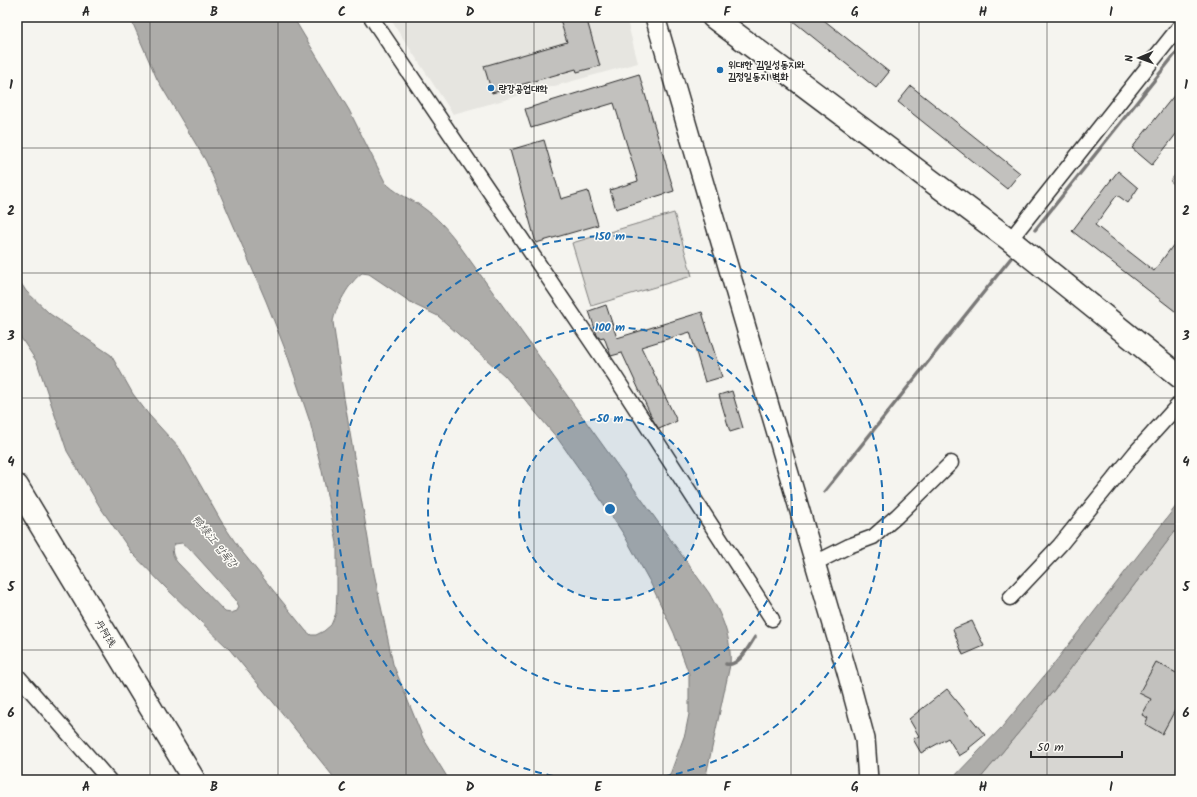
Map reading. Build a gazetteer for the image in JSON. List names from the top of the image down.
{
  "streets": {
    "main road": ["丹阿线"]
  },
  "water": ["鸭绿江 압록강"],
  "places": ["위대한 김일성동지와 김정일동지 벽화", "량강공업대학"],
  "scale_bar": "50 m",
  "north": "left",
  "grid": {
    "columns": [
      "A",
      "B",
      "C",
      "D",
      "E",
      "F",
      "G",
      "H",
      "I"
    ],
    "rows": [
      "1",
      "2",
      "3",
      "4",
      "5",
      "6"
    ]
  },
  "rings": ["150 m", "100 m", "50 m"]
}
